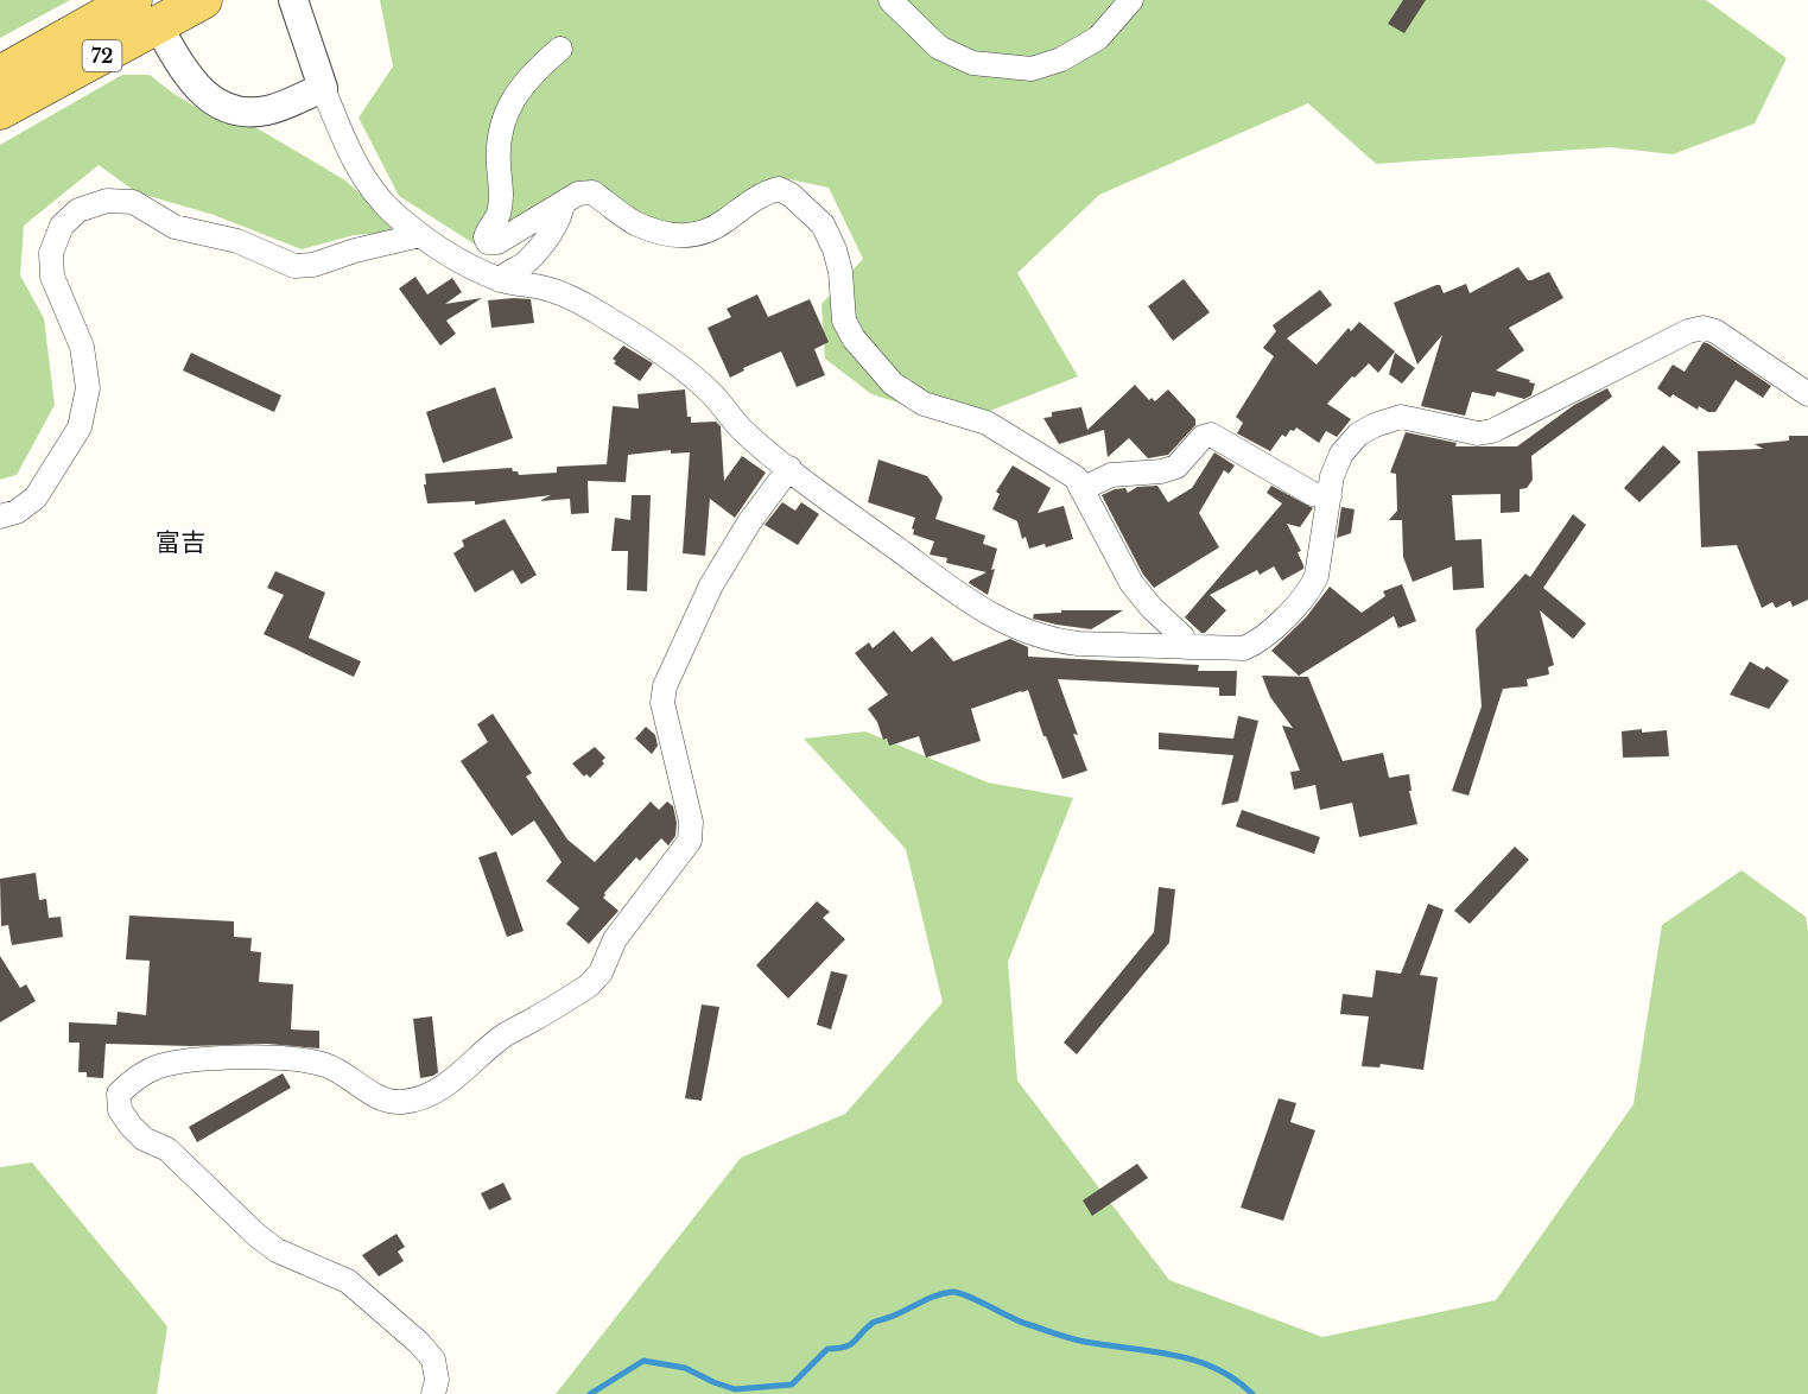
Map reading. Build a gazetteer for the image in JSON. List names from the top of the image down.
{
  "streets": {
    "main road": ["72"]
  },
  "districts": ["富吉"]
}
